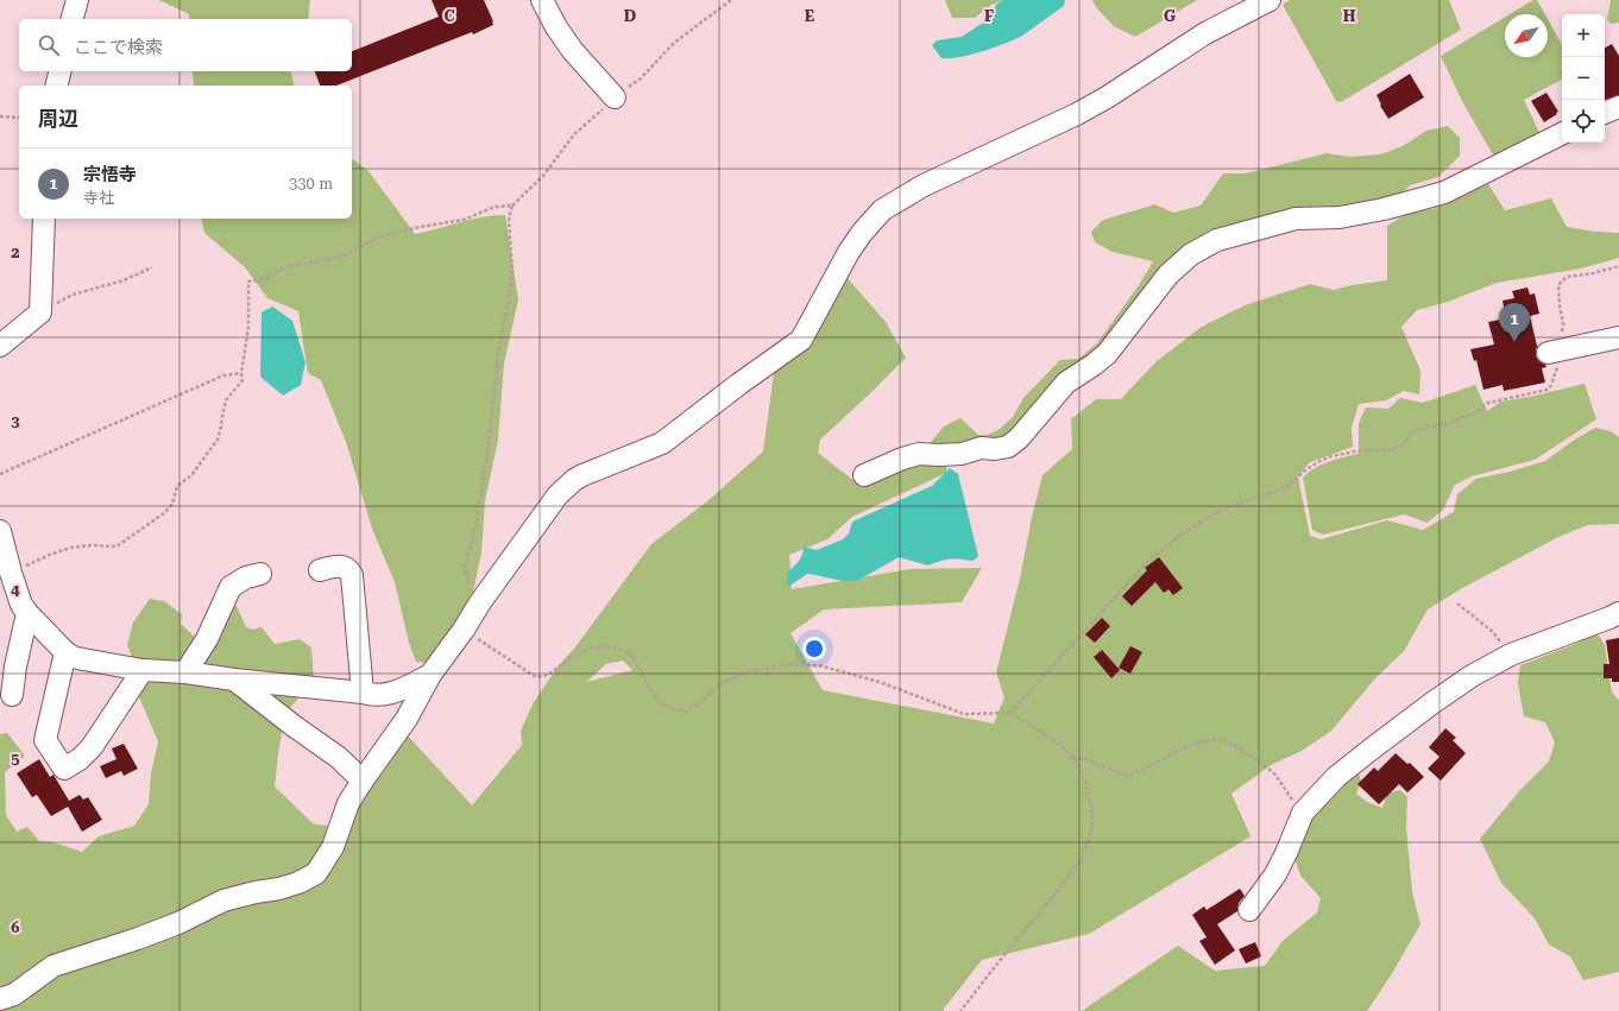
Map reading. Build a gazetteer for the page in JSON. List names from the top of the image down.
{
  "north": "bottom left",
  "page": {
    "map_buttons": ["+", "−"],
    "search": "ここで検索",
    "heading": "周辺",
    "list": [
      {
        "mark": "1",
        "name": "宗悟寺",
        "note": "寺社",
        "value": "330 m"
      }
    ],
    "pins": "1"
  },
  "grid": {
    "columns": [
      "C",
      "D",
      "E",
      "F",
      "G",
      "H"
    ],
    "rows": [
      "2",
      "3",
      "4",
      "5",
      "6"
    ]
  }
}
